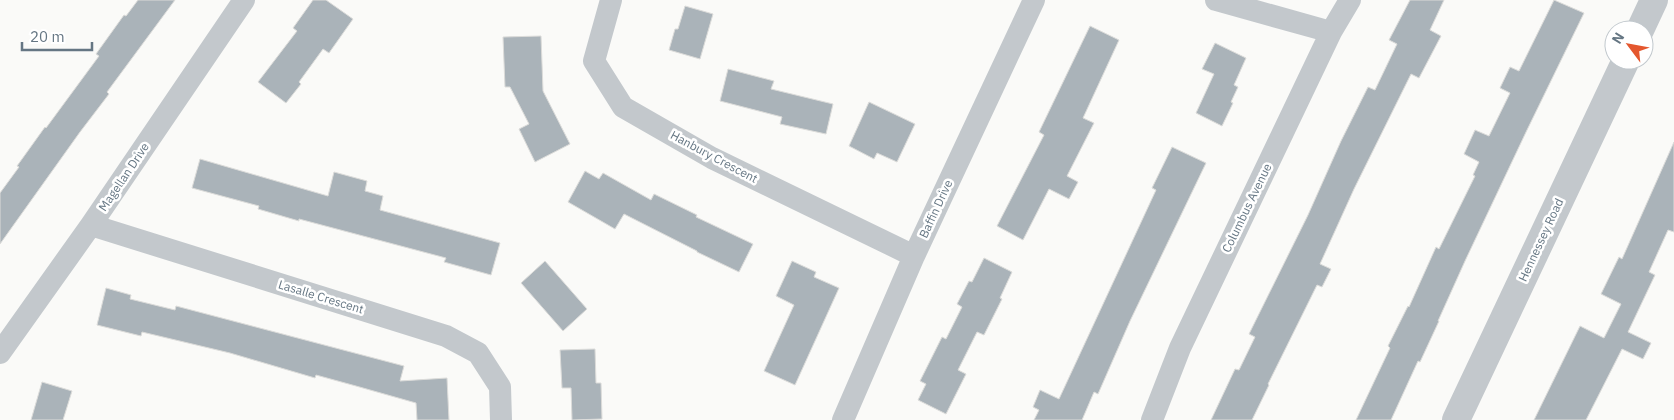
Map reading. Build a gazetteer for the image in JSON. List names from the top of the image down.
{
  "streets": {
    "street": [
      "Hanbury Crescent",
      "Magellan Drive",
      "Columbus Avenue",
      "Baffin Drive",
      "Hennessey Road",
      "Lasalle Crescent"
    ]
  },
  "crossings": [
    ["Hanbury Crescent", "Baffin Drive"],
    ["Magellan Drive", "Lasalle Crescent"]
  ],
  "scale_bar": "20 m",
  "north": "top left"
}
